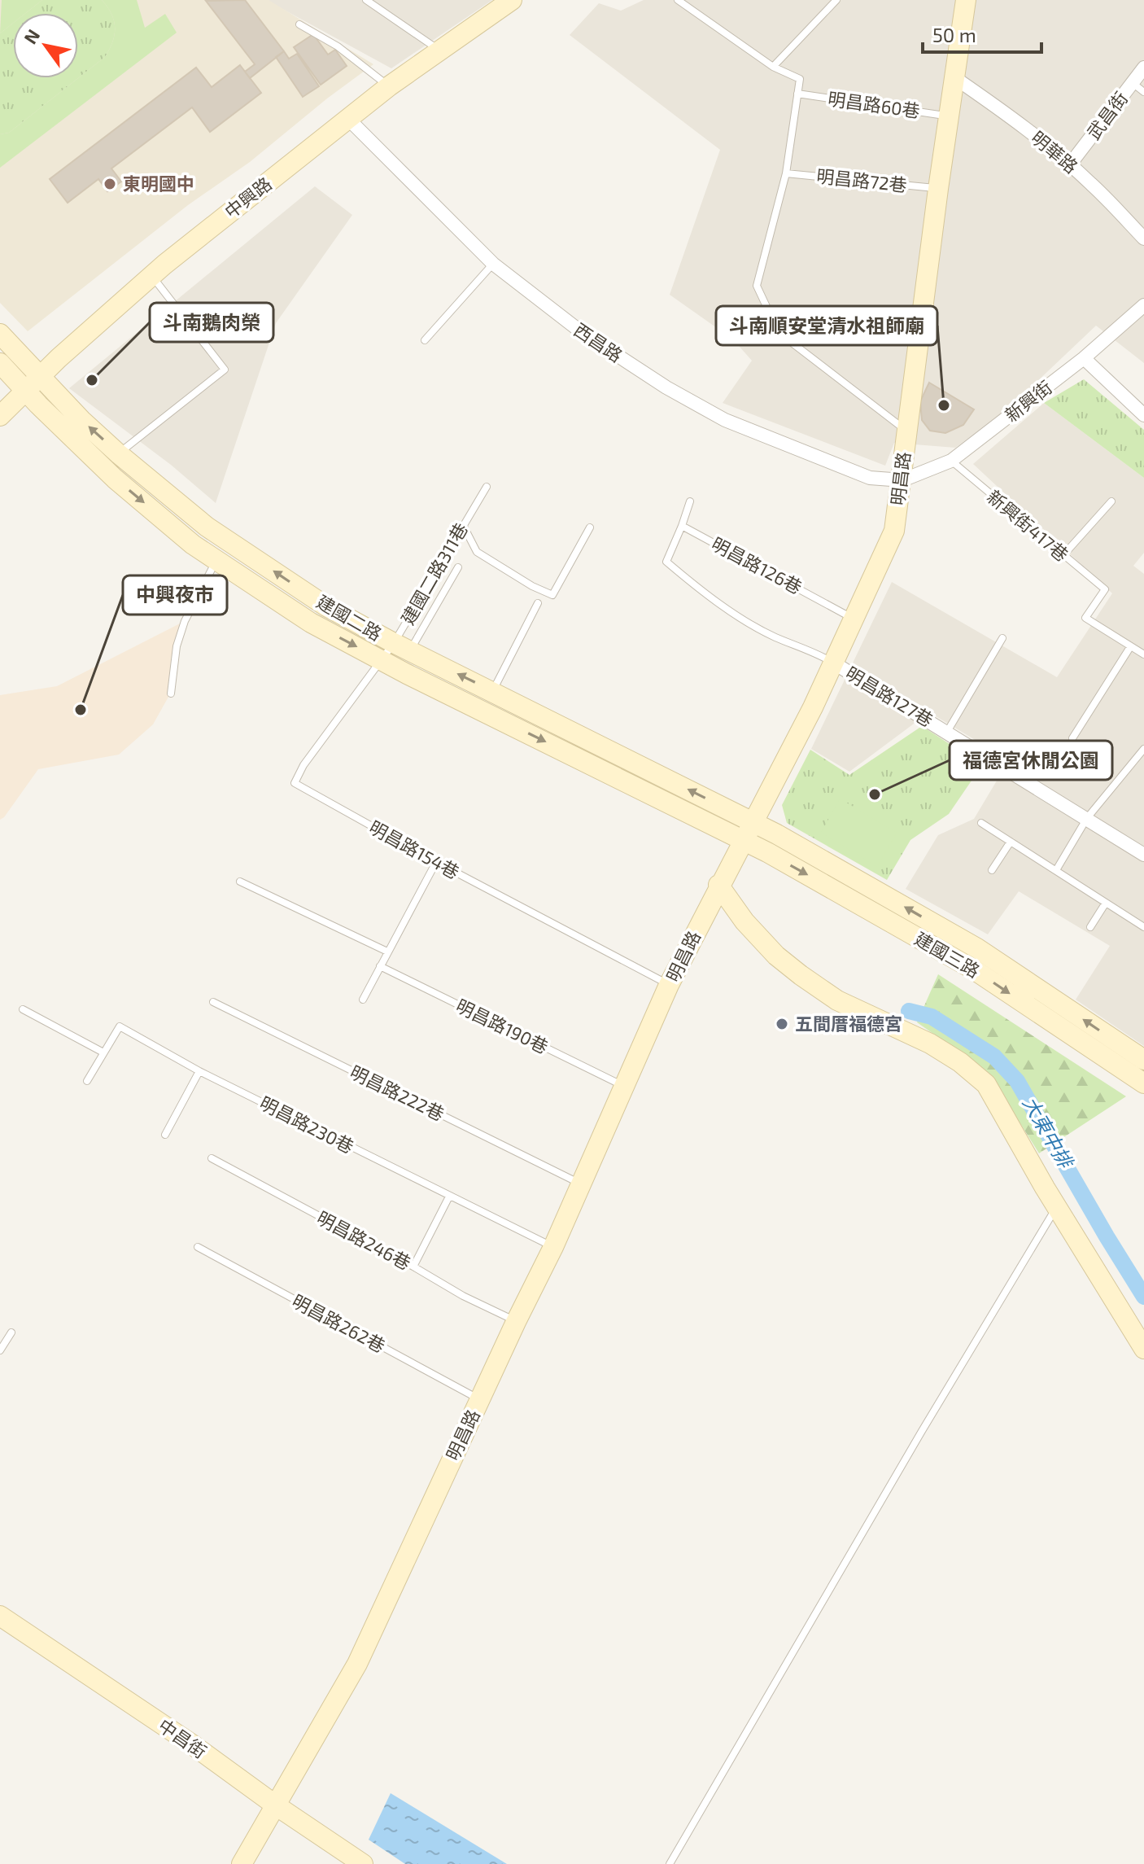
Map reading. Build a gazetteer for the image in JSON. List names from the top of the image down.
{
  "streets": {
    "street": [
      "武昌街",
      "明華路",
      "中興路",
      "西昌路",
      "新興街",
      "明昌路",
      "建國二路",
      "明昌路127巷",
      "建國三路",
      "中昌街"
    ],
    "lane": [
      "明昌路60巷",
      "明昌路72巷",
      "新興街417巷",
      "明昌路126巷",
      "建國二路311巷",
      "明昌路154巷",
      "明昌路190巷",
      "明昌路222巷",
      "明昌路230巷",
      "明昌路246巷",
      "明昌路262巷"
    ]
  },
  "crossings": [
    ["明昌路60巷", "明昌路"],
    ["武昌街", "明華路"],
    ["明華路", "明昌路"],
    ["明昌路72巷", "明昌路"],
    ["中興路", "西昌路"],
    ["中興路", "建國二路"],
    ["西昌路", "新興街"],
    ["西昌路", "明昌路"],
    ["新興街", "明昌路"],
    ["新興街", "新興街417巷"],
    ["明昌路", "明昌路126巷"],
    ["明昌路", "建國二路"],
    ["明昌路", "明昌路127巷"],
    ["明昌路", "明昌路154巷"],
    ["明昌路", "建國三路"],
    ["明昌路", "明昌路190巷"],
    ["明昌路", "明昌路222巷"],
    ["明昌路", "明昌路230巷"],
    ["明昌路", "明昌路246巷"],
    ["明昌路", "明昌路262巷"],
    ["明昌路", "中昌街"],
    ["建國二路311巷", "建國二路"],
    ["建國二路311巷", "明昌路154巷"],
    ["建國二路", "明昌路154巷"],
    ["建國二路", "建國三路"]
  ],
  "water": ["大東中排"],
  "places": [
    "東明國中",
    "斗南鵝肉榮",
    "斗南順安堂清水祖師廟",
    "中興夜市",
    "福德宮休閒公園",
    "五間厝福德宮"
  ],
  "scale_bar": "50 m",
  "north": "top left"
}
